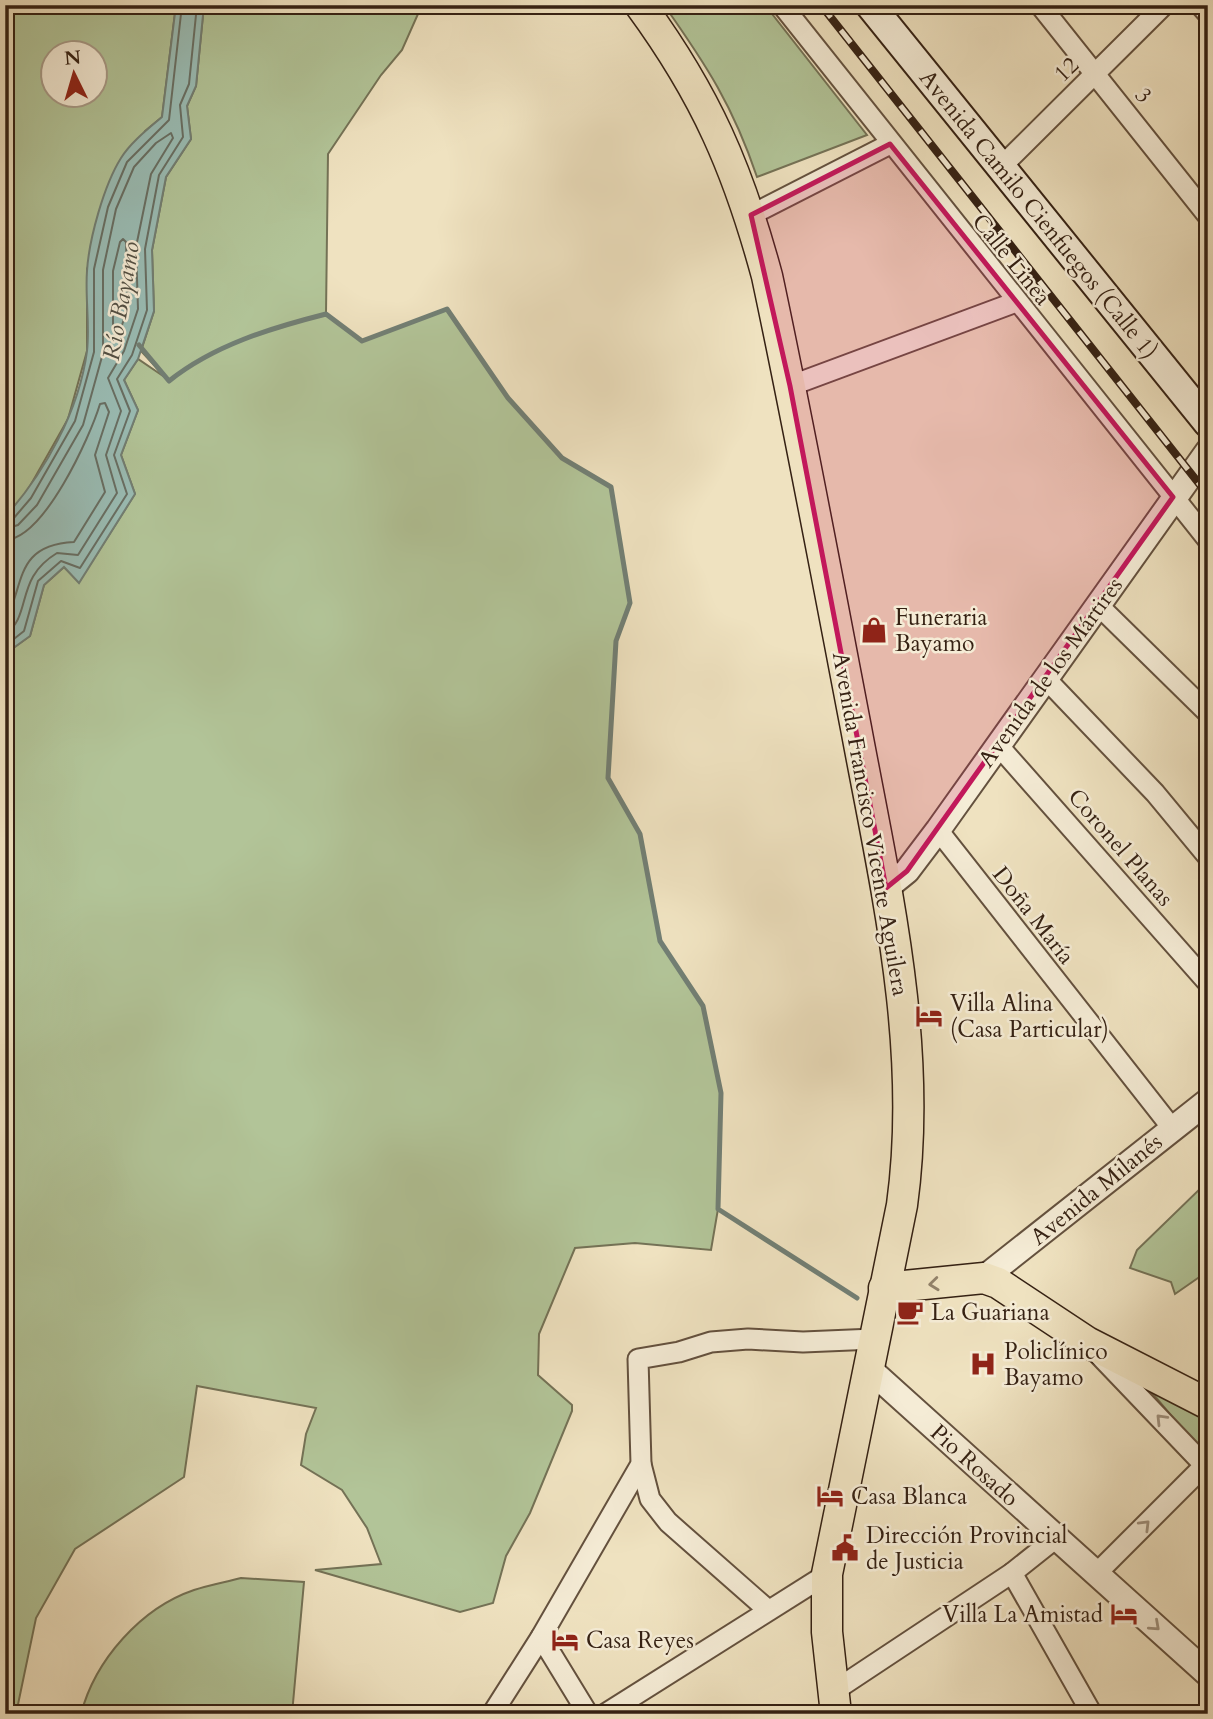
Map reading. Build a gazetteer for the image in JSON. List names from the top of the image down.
{
  "streets": {
    "main road": ["Avenida Camilo Cienfuegos (Calle 1)", "Avenida Francisco Vicente Aguilera"],
    "street": [
      "12",
      "3",
      "Calle Linea",
      "Avenida de los Mártires",
      "Coronel Planas",
      "Doña María",
      "Avenida Milanés",
      "Pio Rosado"
    ]
  },
  "crossings": [
    ["12", "3"],
    ["12", "Avenida Camilo Cienfuegos (Calle 1)"],
    ["Calle Linea", "Avenida de los Mártires"],
    ["Avenida de los Mártires", "Avenida Francisco Vicente Aguilera"],
    ["Avenida de los Mártires", "Coronel Planas"],
    ["Avenida de los Mártires", "Doña María"],
    ["Avenida Francisco Vicente Aguilera", "Pio Rosado"],
    ["Doña María", "Avenida Milanés"]
  ],
  "water": ["Río Bayamo"],
  "places": {
    "shop": ["Funeraria Bayamo"],
    "hotel": [
      "Villa Alina (Casa Particular)",
      "Casa Blanca",
      "Villa La Amistad",
      "Casa Reyes"
    ],
    "cafe": ["La Guariana"],
    "hospital": ["Policlínico Bayamo"],
    "public building": ["Dirección Provincial de Justicia"]
  },
  "north": "top"
}
